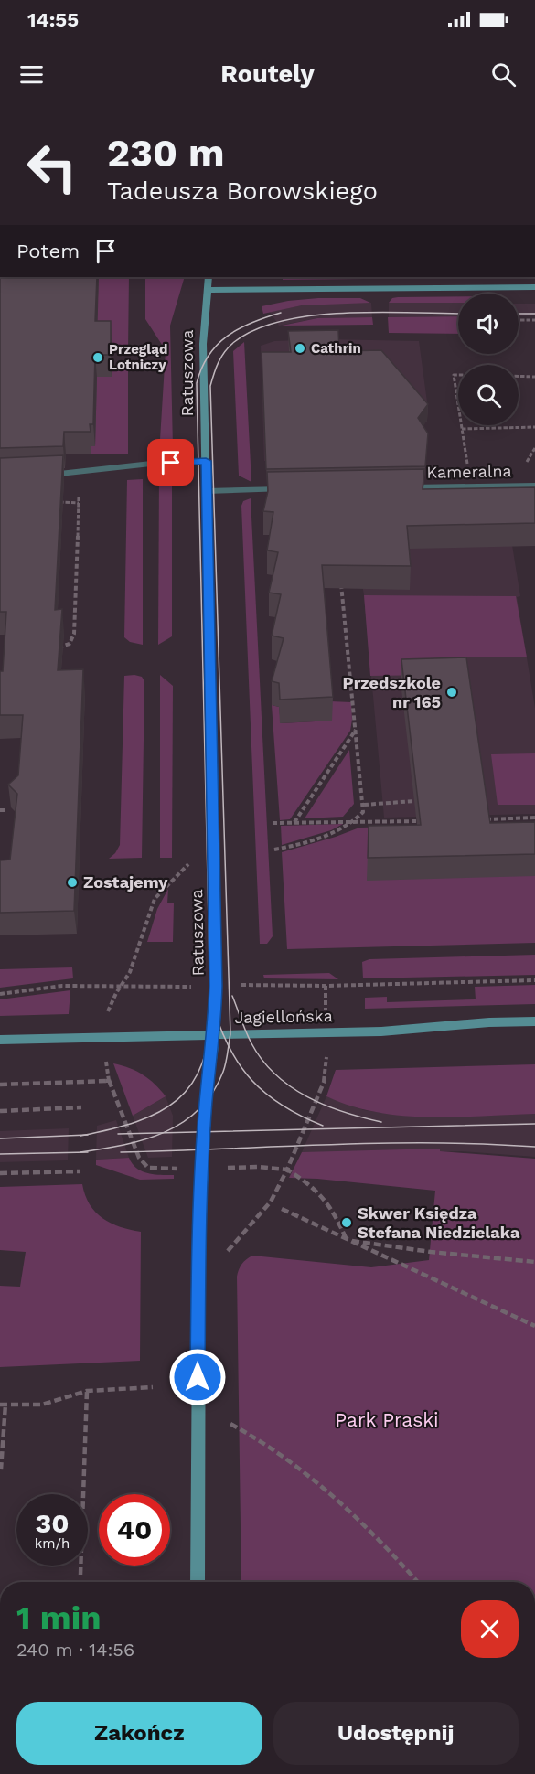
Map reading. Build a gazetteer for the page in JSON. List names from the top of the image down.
{
  "streets": {
    "street": ["Ratuszowa", "Kameralna", "Jagiellońska"]
  },
  "crossings": [
    ["Ratuszowa", "Jagiellońska"]
  ],
  "parks": ["Park Praski"],
  "places": [
    "Cathrin",
    "Przegląd Lotniczy",
    "Przedszkole nr 165",
    "Zostajemy",
    "Skwer Księdza Stefana Niedzielaka"
  ],
  "page": {
    "status": "14:55",
    "header": "Routely",
    "turn": ["230 m", "Tadeusza Borowskiego"],
    "then": "Potem",
    "speed": "30 km/h",
    "limit": "40",
    "heading": ["1 min", "240 m · 14:56"],
    "buttons": ["Zakończ", "Udostępnij"]
  }
}
